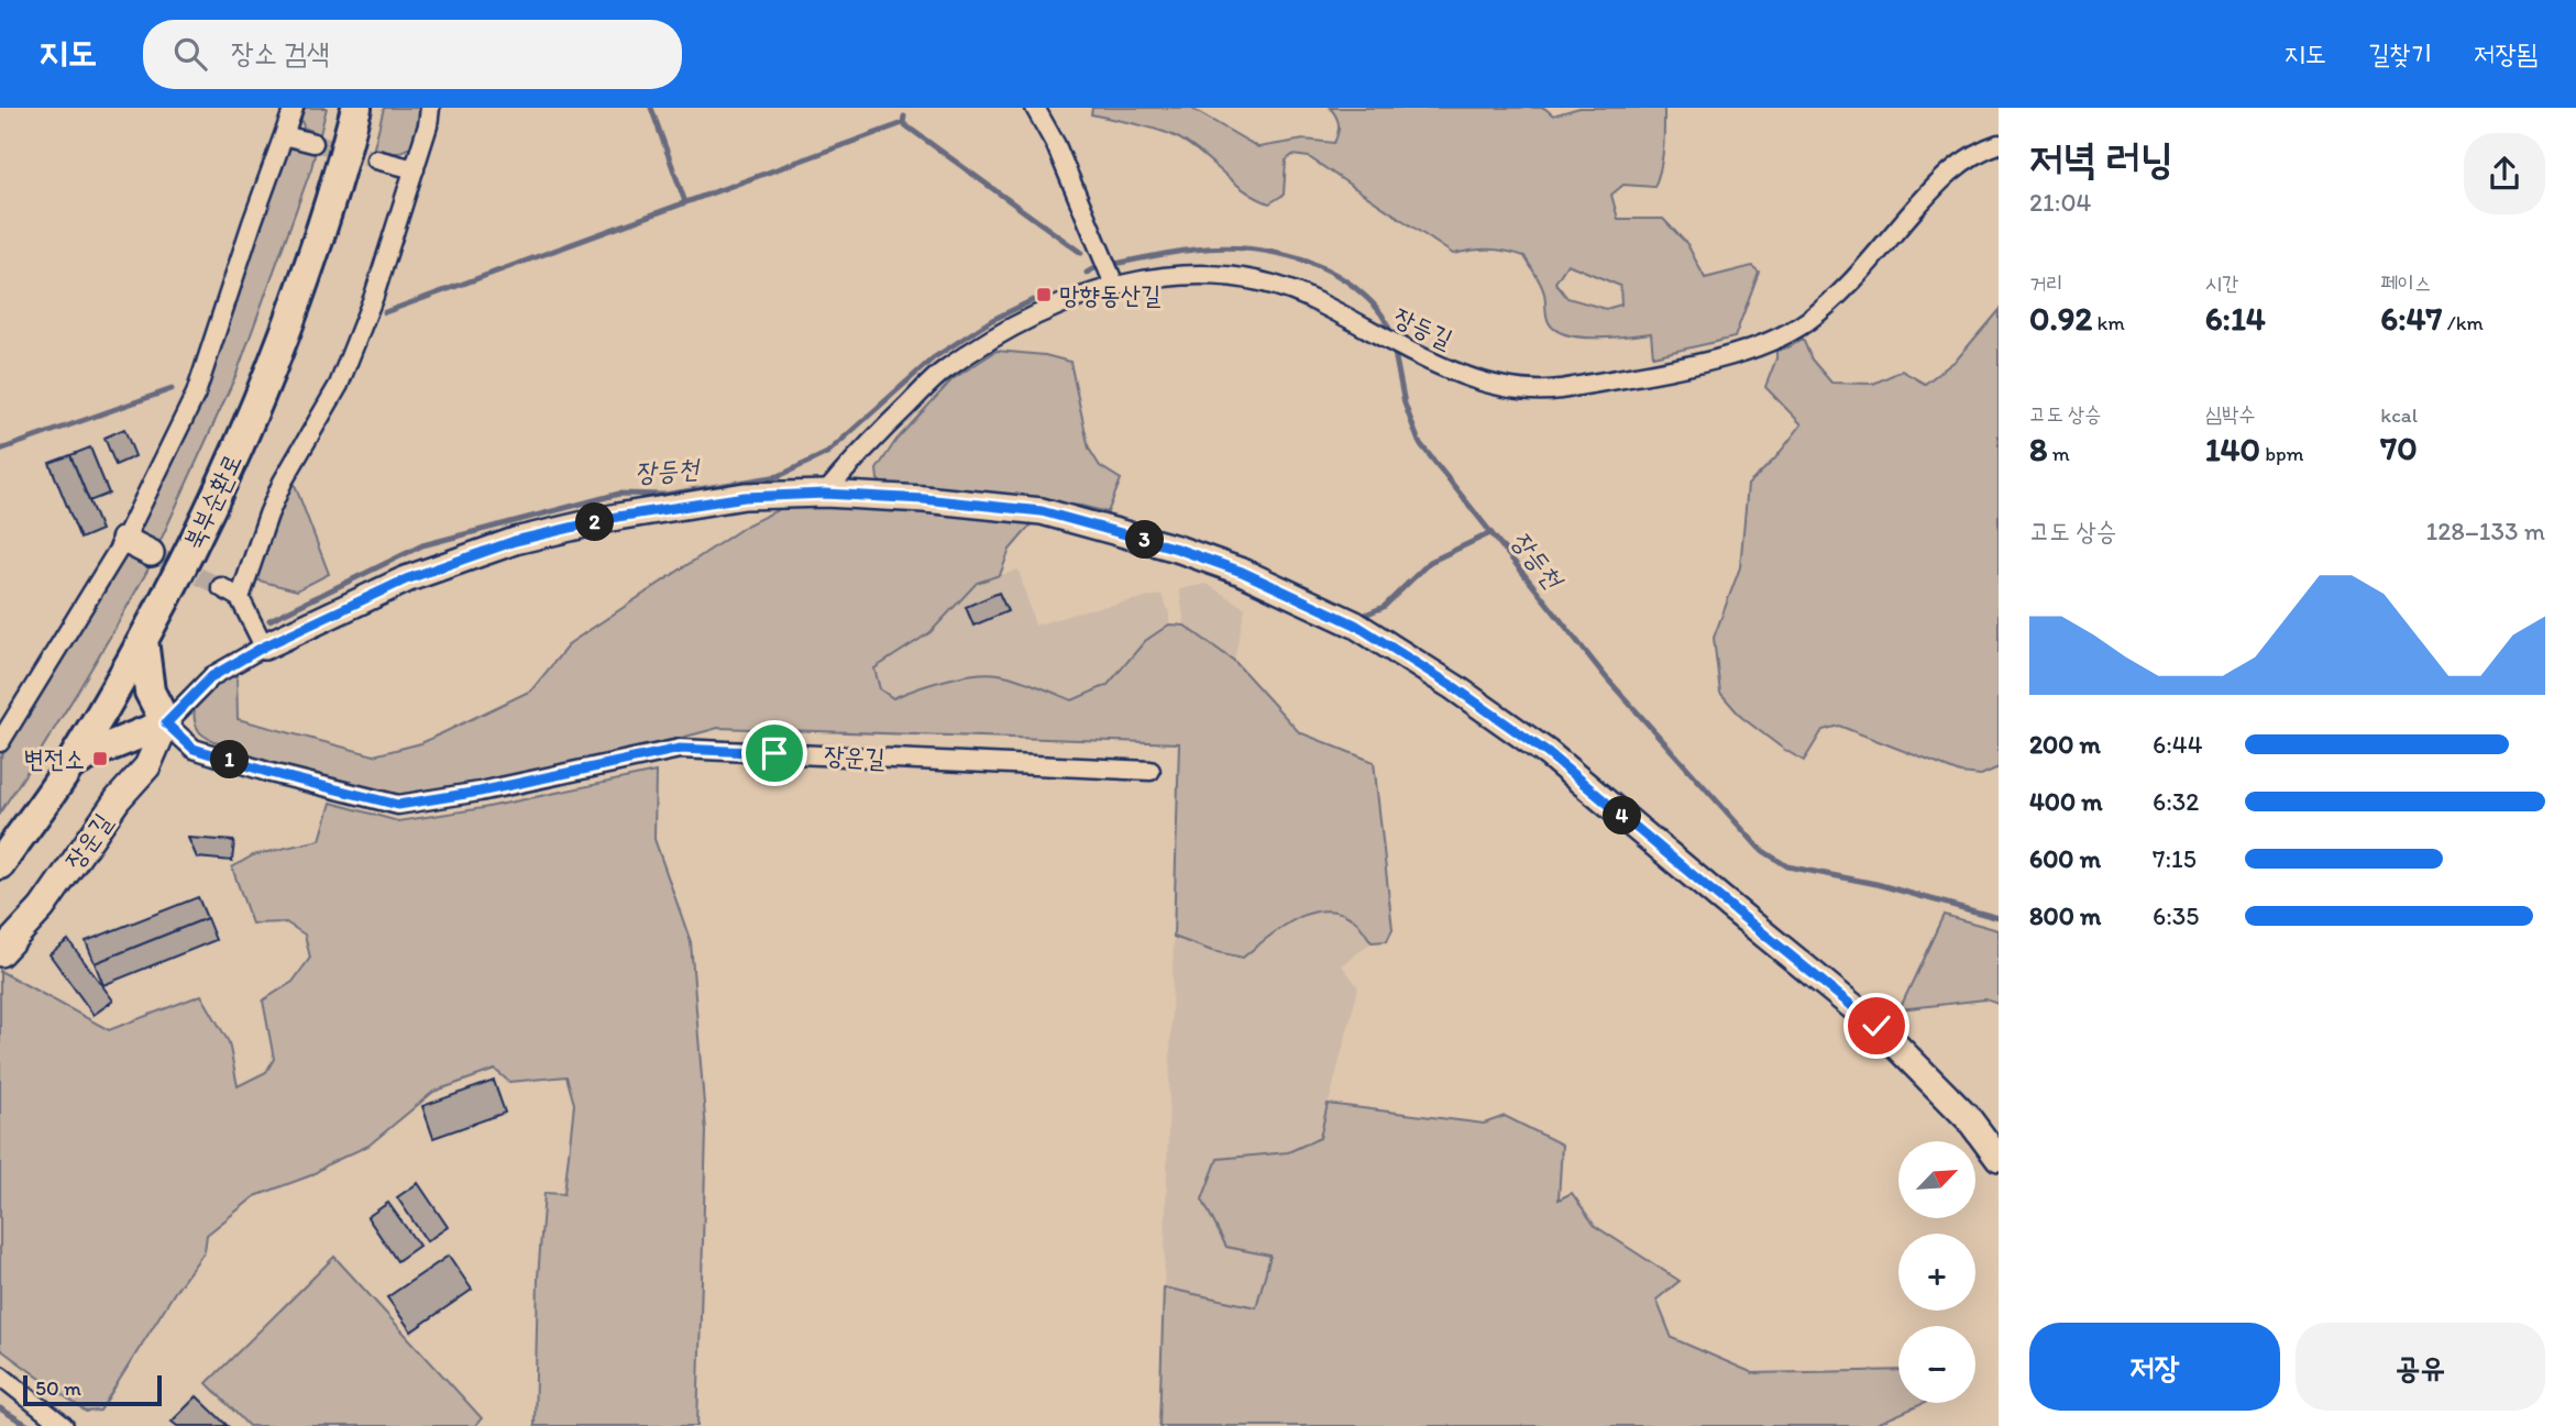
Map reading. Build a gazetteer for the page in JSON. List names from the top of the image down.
{
  "streets": {
    "main road": ["북부순환로"],
    "street": ["장등길", "장운길"]
  },
  "crossings": [
    ["장등길", "장운길"]
  ],
  "water": ["장등천"],
  "places": {
    "transit": ["망향동산길", "변전소"]
  },
  "scale_bar": "50 m",
  "north": "top right",
  "page": {
    "header": "지도",
    "search": "장소 검색",
    "nav": ["지도", "길찾기", "저장됨"],
    "heading": ["저녁 러닝", "21:04"],
    "stats": [
      ["거리", "0.92 km"],
      ["시간", "6:14"],
      ["페이스", "6:47 /km"],
      ["고도 상승", "8 m"],
      ["심박수", "140 bpm"],
      ["kcal", "70"]
    ],
    "chart": ["고도 상승", "128–133 m"],
    "pins": [
      "2",
      "3",
      "1",
      "4"
    ],
    "list": [
      {
        "name": "200 m",
        "note": "6:44"
      },
      {
        "name": "400 m",
        "note": "6:32"
      },
      {
        "name": "600 m",
        "note": "7:15"
      },
      {
        "name": "800 m",
        "note": "6:35"
      }
    ],
    "map_buttons": ["+", "−"],
    "buttons": ["저장", "공유"],
    "scale": "50 m"
  }
}
